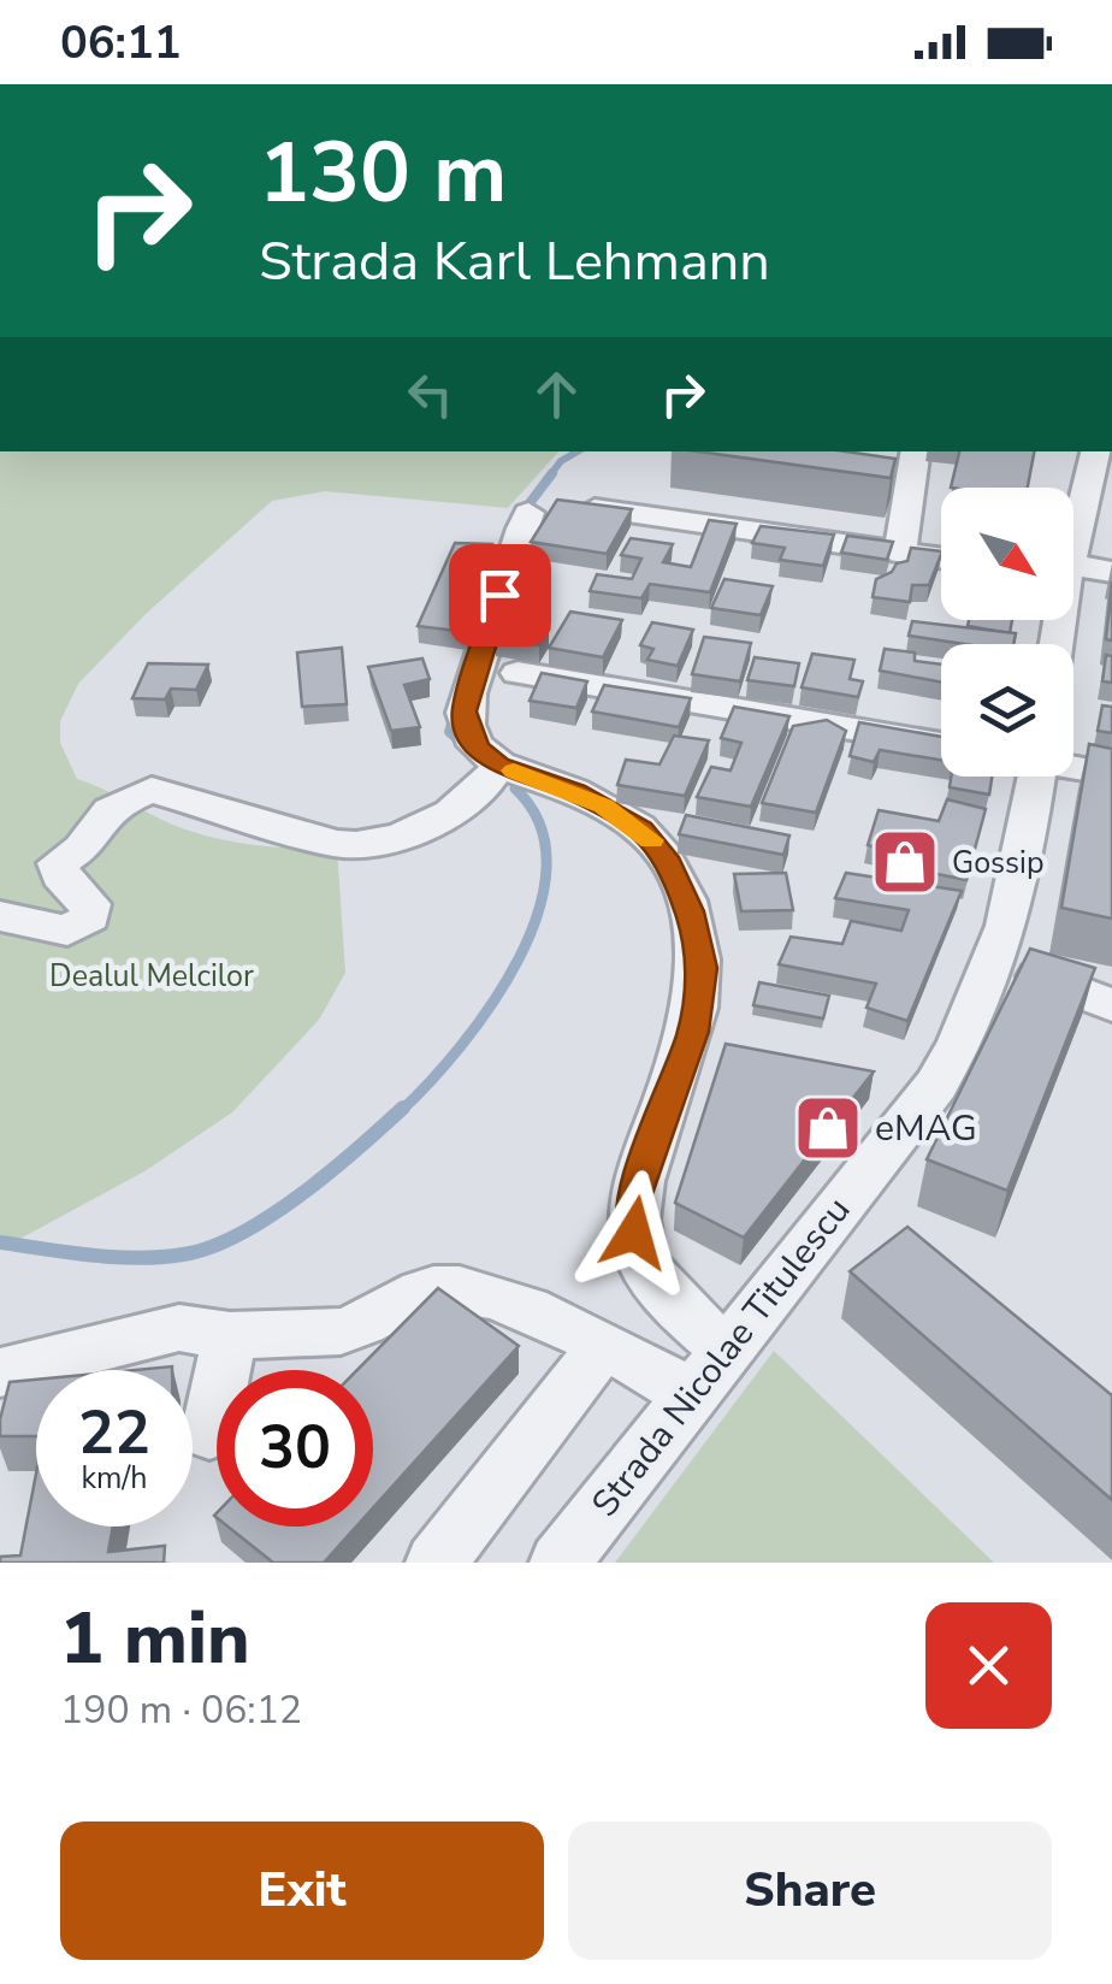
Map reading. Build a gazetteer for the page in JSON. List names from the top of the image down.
{
  "streets": {
    "street": ["Strada Nicolae Titulescu"]
  },
  "parks": ["Dealul Melcilor"],
  "places": {
    "shop": ["Gossip", "eMAG"]
  },
  "north": "bottom right",
  "page": {
    "status": "06:11",
    "turn": ["130 m", "Strada Karl Lehmann"],
    "speed": "22 km/h",
    "limit": "30",
    "heading": ["1 min", "190 m · 06:12"],
    "buttons": ["Exit", "Share"]
  }
}
